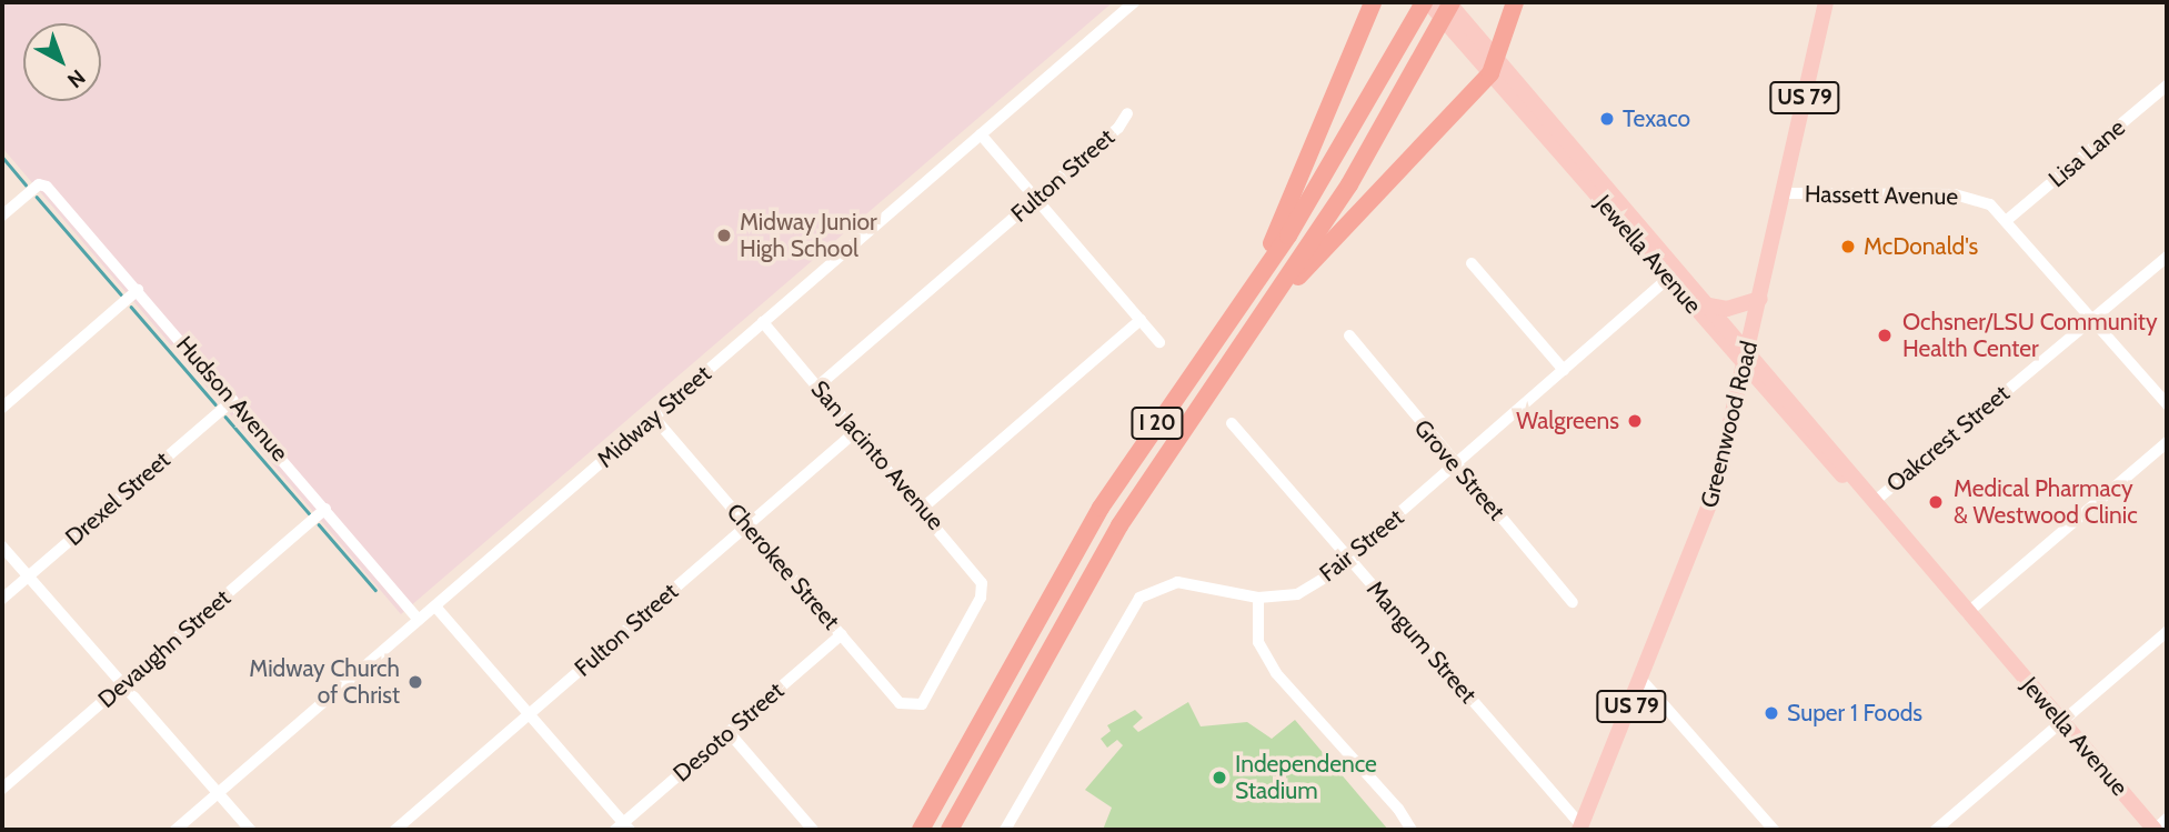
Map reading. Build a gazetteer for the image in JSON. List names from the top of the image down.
{
  "streets": {
    "highway": ["I 20"],
    "main road": ["US 79", "Jewella Avenue", "Greenwood Road"],
    "street": [
      "Lisa Lane",
      "Fulton Street",
      "Hassett Avenue",
      "Hudson Avenue",
      "Midway Street",
      "Oakcrest Street",
      "San Jacinto Avenue",
      "Grove Street",
      "Drexel Street",
      "Fair Street",
      "Cherokee Street",
      "Mangum Street",
      "Devaughn Street",
      "Desoto Street"
    ]
  },
  "crossings": [
    ["Lisa Lane", "Hassett Avenue"],
    ["Fulton Street", "San Jacinto Avenue"],
    ["Fulton Street", "Cherokee Street"],
    ["Hassett Avenue", "Greenwood Road"],
    ["Hassett Avenue", "Oakcrest Street"],
    ["Jewella Avenue", "I 20"],
    ["Jewella Avenue", "Greenwood Road"],
    ["Jewella Avenue", "Oakcrest Street"],
    ["Jewella Avenue", "Fair Street"],
    ["Hudson Avenue", "Midway Street"],
    ["Hudson Avenue", "Drexel Street"],
    ["Hudson Avenue", "Devaughn Street"],
    ["Midway Street", "San Jacinto Avenue"],
    ["Midway Street", "Cherokee Street"],
    ["Greenwood Road", "Mangum Street"],
    ["San Jacinto Avenue", "Cherokee Street"],
    ["Grove Street", "Fair Street"],
    ["Fair Street", "Mangum Street"],
    ["Cherokee Street", "Desoto Street"]
  ],
  "places": [
    "Texaco",
    "Midway Junior High School",
    "McDonald's",
    "Ochsner/LSU Community Health Center",
    "Walgreens",
    "Medical Pharmacy & Westwood Clinic",
    "Midway Church of Christ",
    "Super 1 Foods",
    "Independence Stadium"
  ],
  "north": "bottom right"
}
